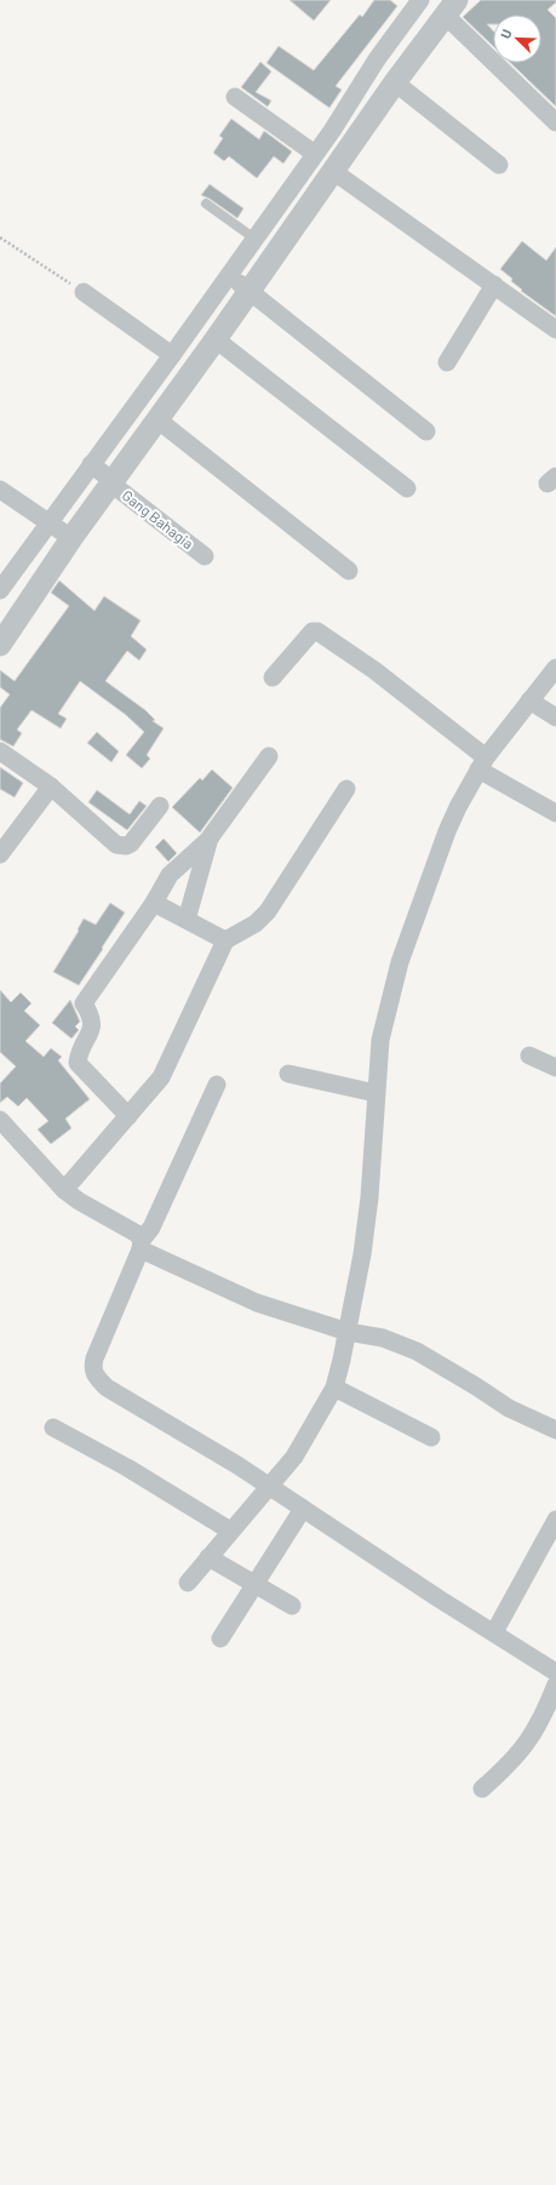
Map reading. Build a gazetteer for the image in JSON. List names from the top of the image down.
{
  "streets": {
    "street": ["Gang Bahagia"]
  },
  "north": "top left"
}
